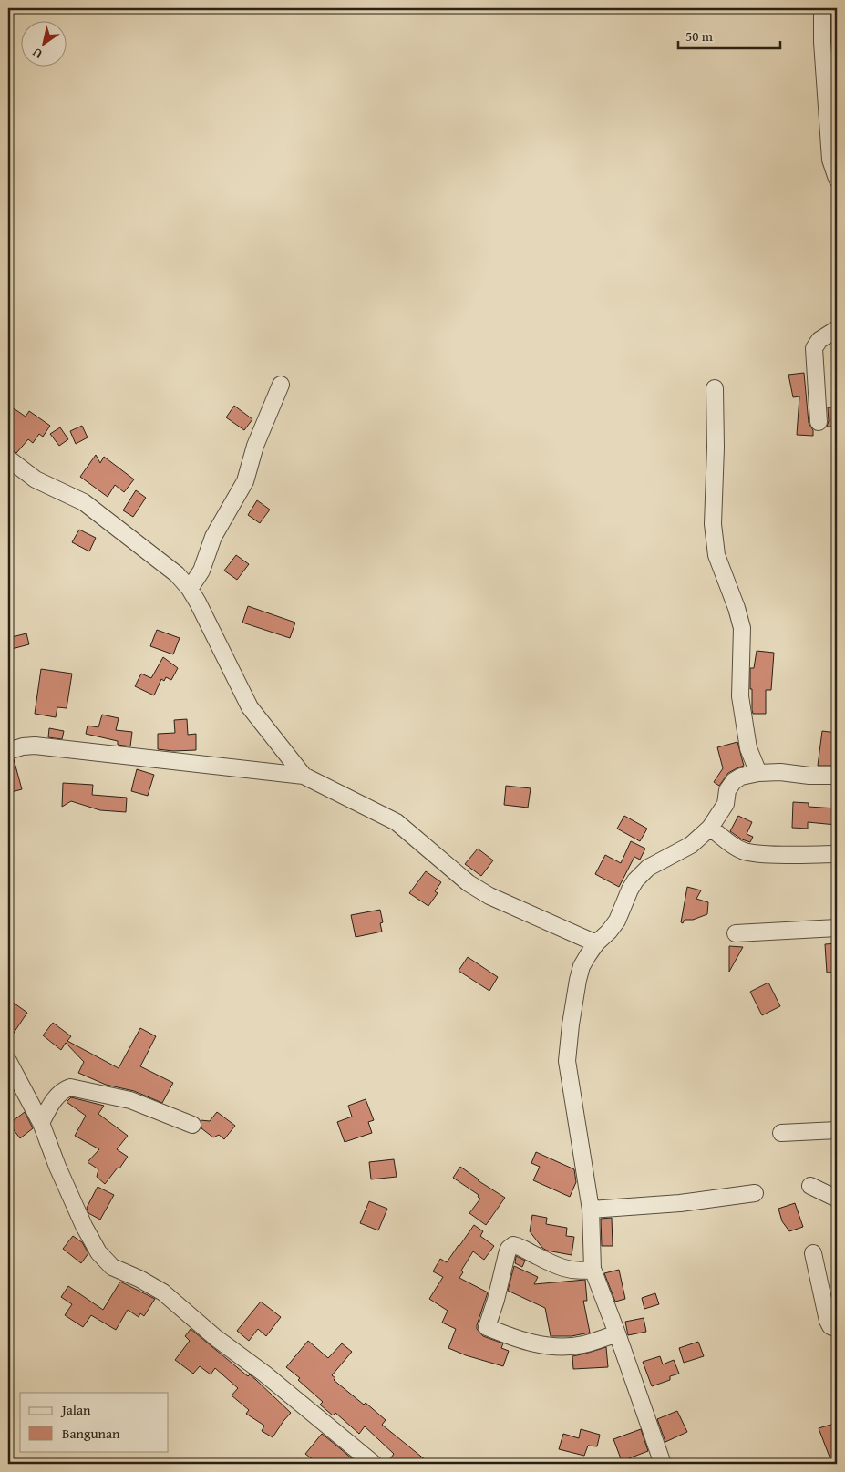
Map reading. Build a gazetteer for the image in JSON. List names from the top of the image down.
{
  "legend": ["Jalan", "Bangunan"],
  "scale_bar": "50 m",
  "north": "bottom left"
}
